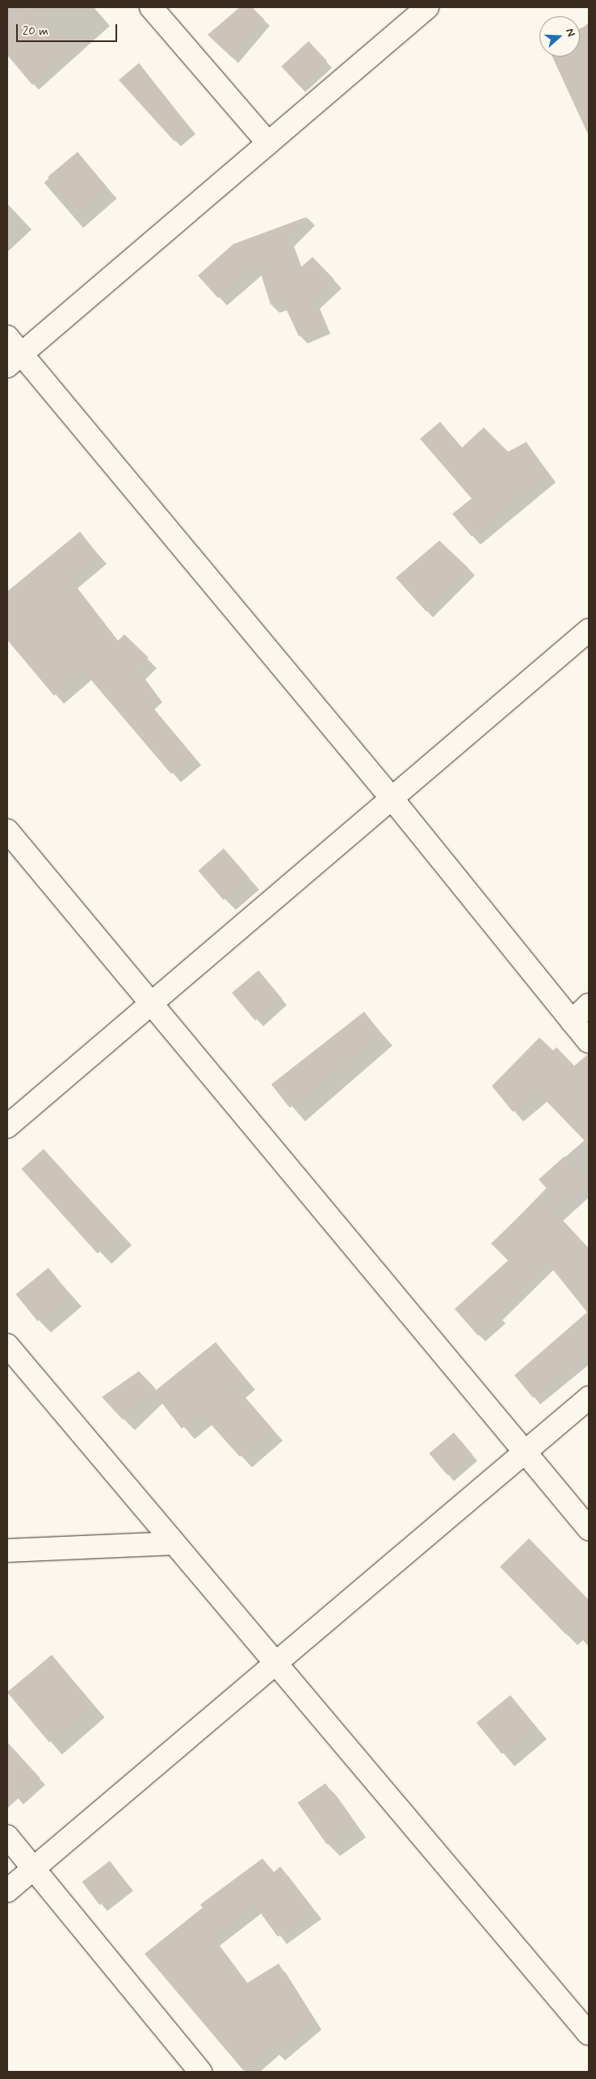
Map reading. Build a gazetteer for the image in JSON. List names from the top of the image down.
{
  "scale_bar": "20 m",
  "north": "right"
}
